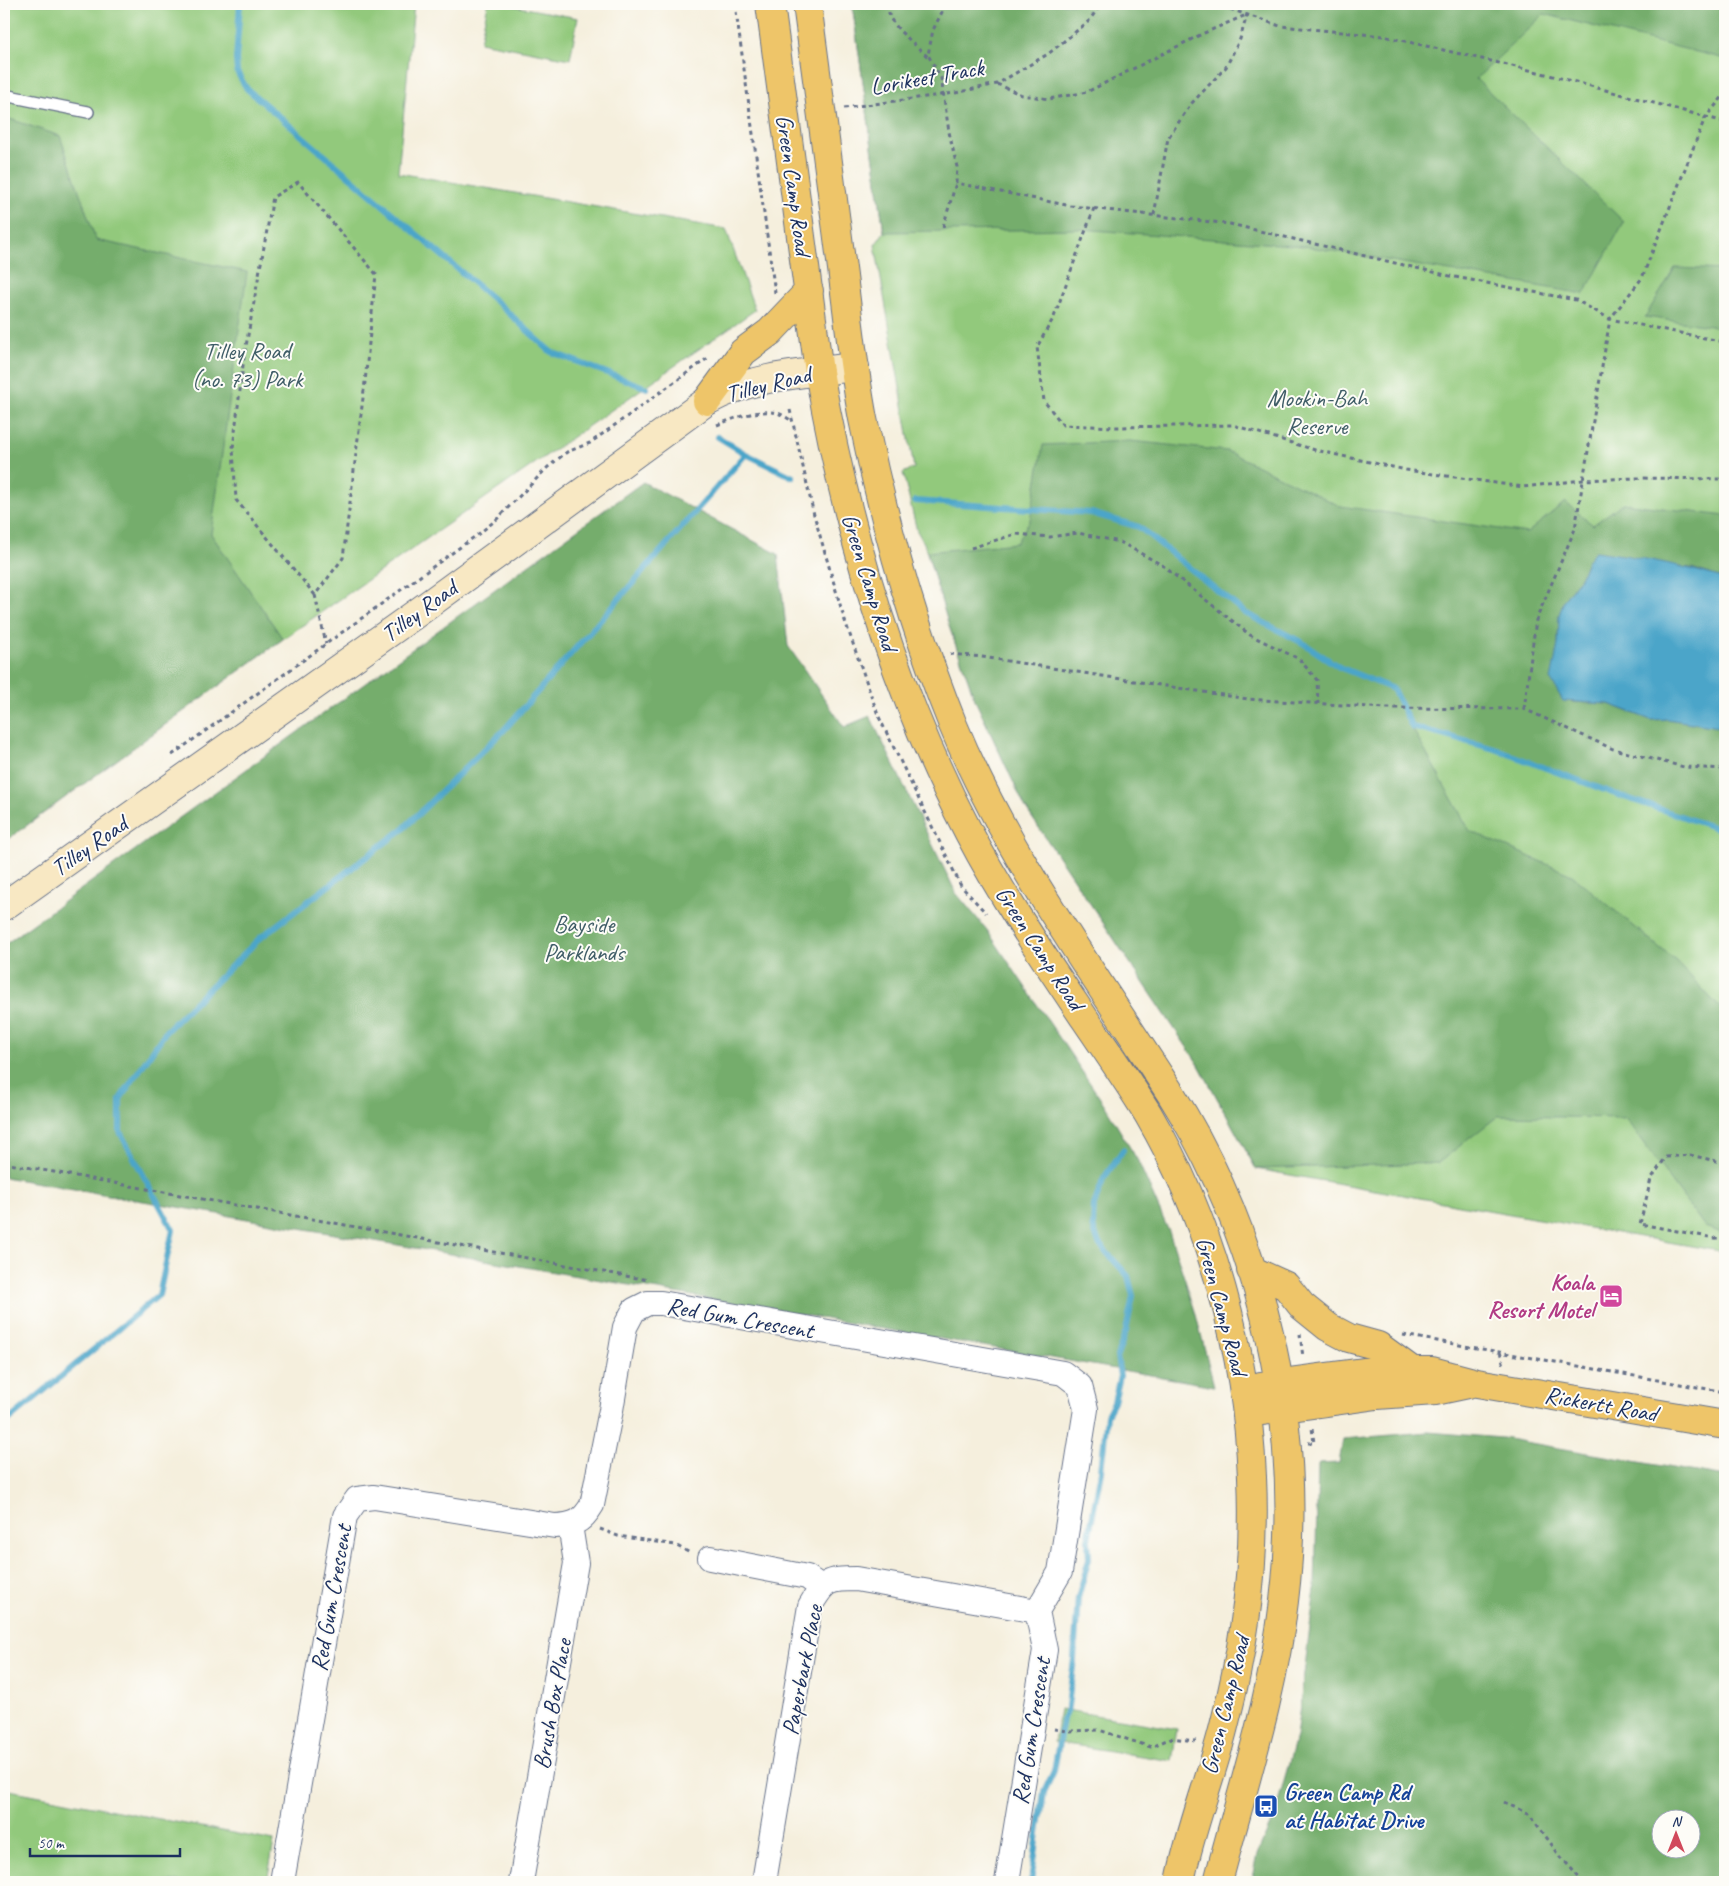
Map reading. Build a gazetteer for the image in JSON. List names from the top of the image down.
{
  "streets": {
    "main road": ["Green Camp Road", "Tilley Road", "Rickertt Road"],
    "street": ["Red Gum Crescent", "Paperbark Place", "Brush Box Place"],
    "path": ["Lorikeet Track"]
  },
  "crossings": [
    ["Lorikeet Track", "Green Camp Road"],
    ["Green Camp Road", "Tilley Road"],
    ["Green Camp Road", "Rickertt Road"],
    ["Red Gum Crescent", "Paperbark Place"],
    ["Red Gum Crescent", "Brush Box Place"]
  ],
  "parks": ["Tilley Road (no. 73) Park", "Mookin-Bah Reserve", "Bayside Parklands"],
  "places": {
    "hotel": ["Koala Resort Motel"],
    "bus stop": ["Green Camp Rd at Habitat Drive"]
  },
  "scale_bar": "50 m",
  "north": "top"
}
